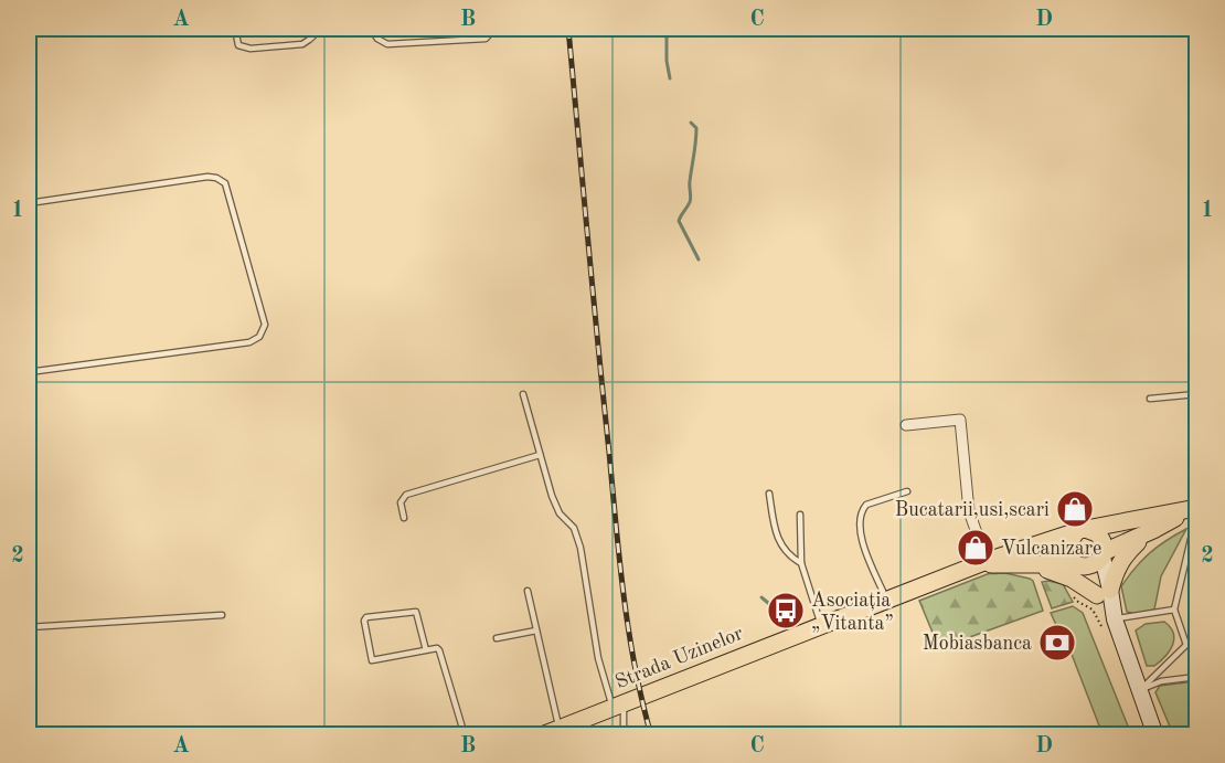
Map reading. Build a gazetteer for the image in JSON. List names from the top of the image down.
{
  "streets": {
    "main road": ["Strada Uzinelor"]
  },
  "places": {
    "shop": ["Bucatarii,usi,scari", "Vulcanizare"],
    "bus stop": ["Asociația „Vitanta”"],
    "bank": ["Mobiasbanca"]
  },
  "grid": {
    "columns": [
      "A",
      "B",
      "C",
      "D"
    ],
    "rows": ["1", "2"]
  }
}
